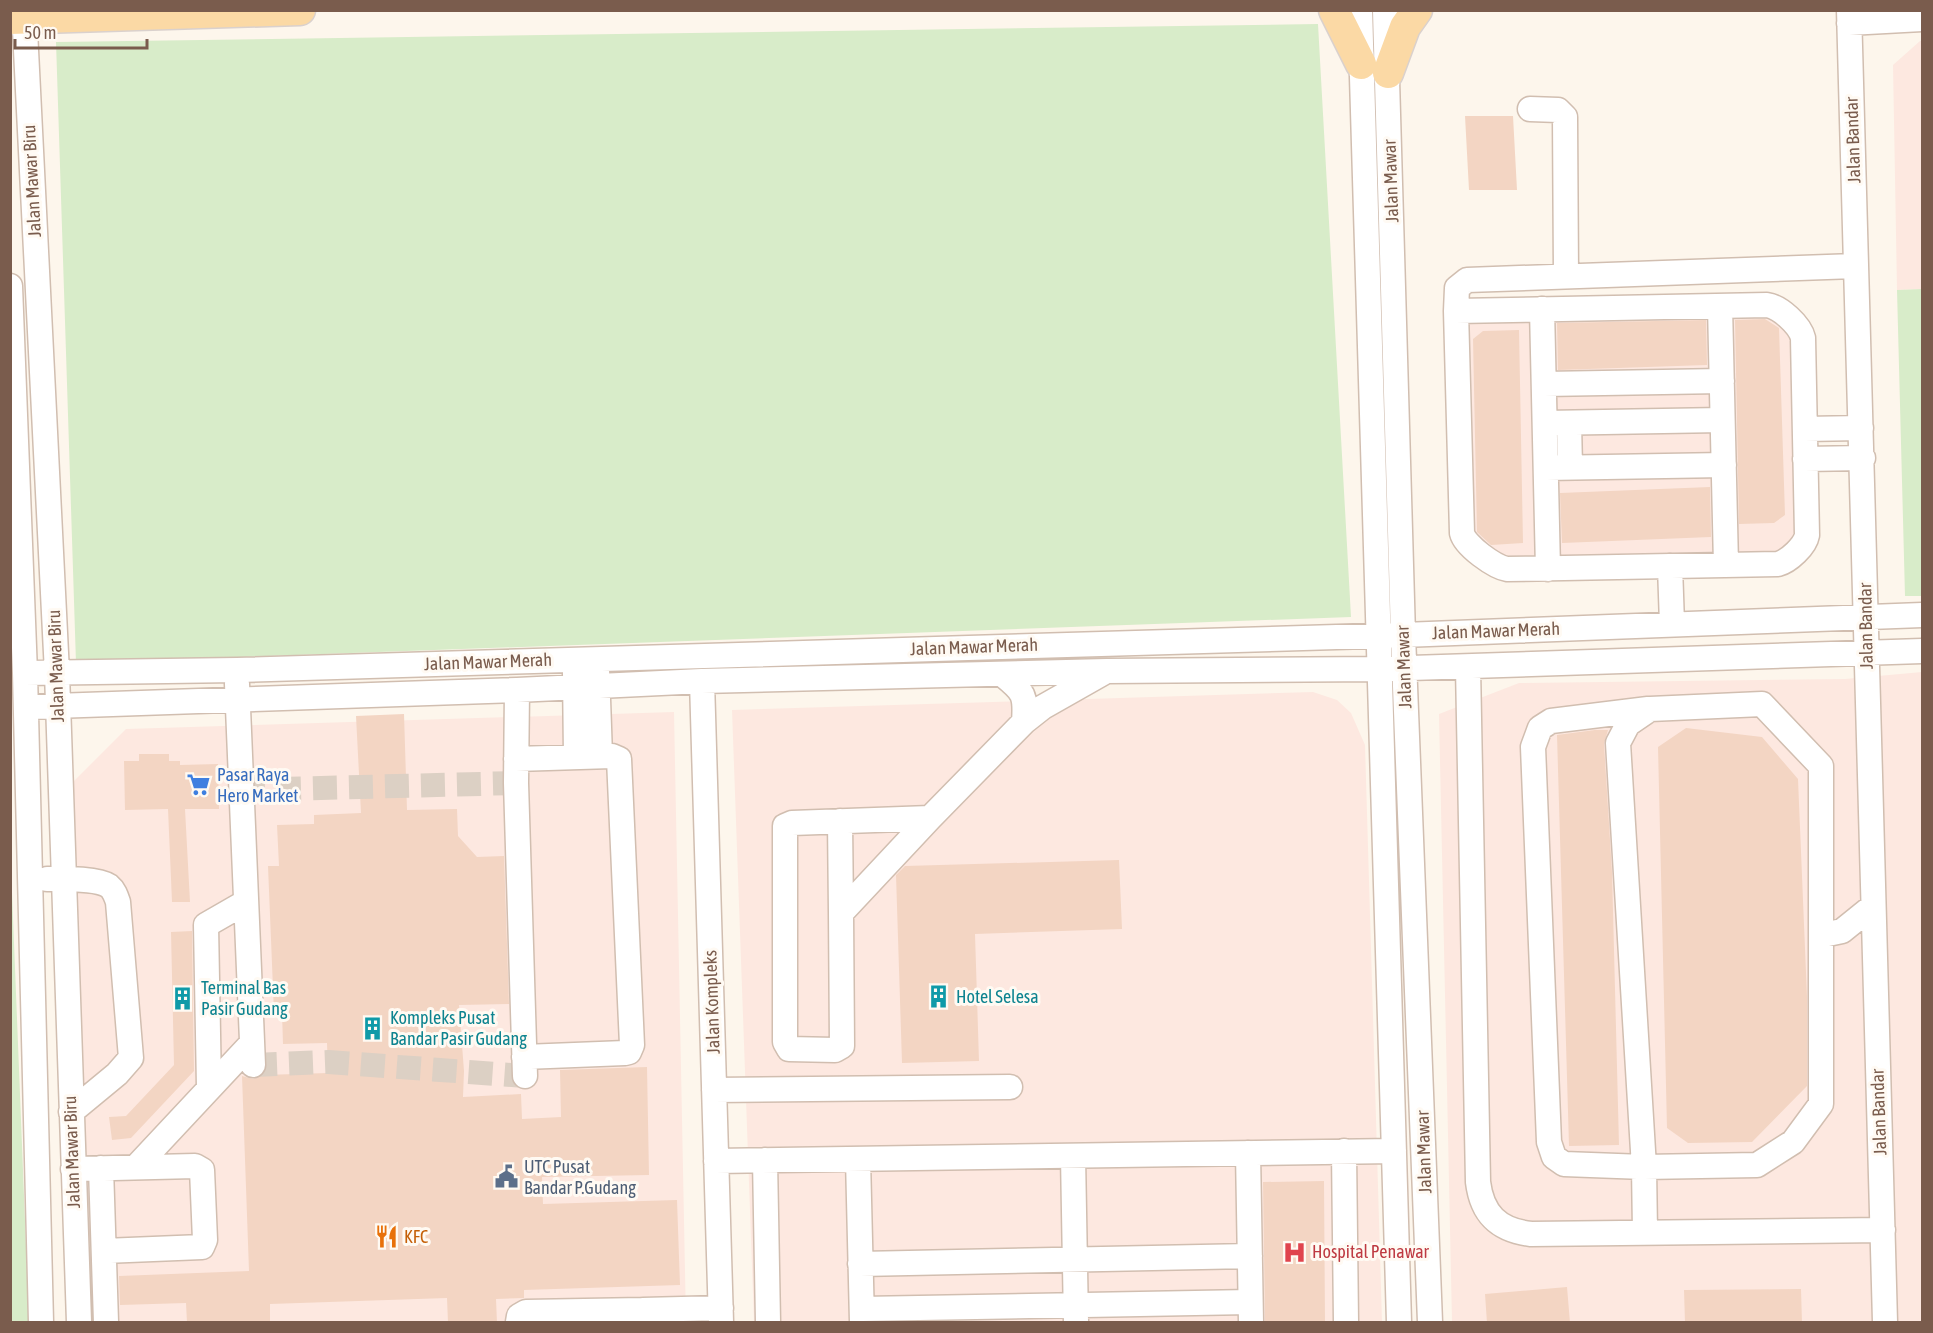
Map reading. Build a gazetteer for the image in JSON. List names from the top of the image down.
{
  "streets": {
    "street": [
      "Jalan Bandar",
      "Jalan Mawar Biru",
      "Jalan Mawar",
      "Jalan Mawar Merah",
      "Jalan Kompleks"
    ]
  },
  "crossings": [
    ["Jalan Bandar", "Jalan Mawar Merah"],
    ["Jalan Mawar Biru", "Jalan Mawar Merah"],
    ["Jalan Mawar", "Jalan Mawar Merah"],
    ["Jalan Mawar Merah", "Jalan Kompleks"]
  ],
  "places": {
    "supermarket": ["Pasar Raya Hero Market"],
    "building": ["Hotel Selesa", "Terminal Bas Pasir Gudang", "Kompleks Pusat Bandar Pasir Gudang"],
    "public building": ["UTC Pusat Bandar P.Gudang"],
    "restaurant": ["KFC"],
    "hospital": ["Hospital Penawar"]
  },
  "scale_bar": "50 m"
}
